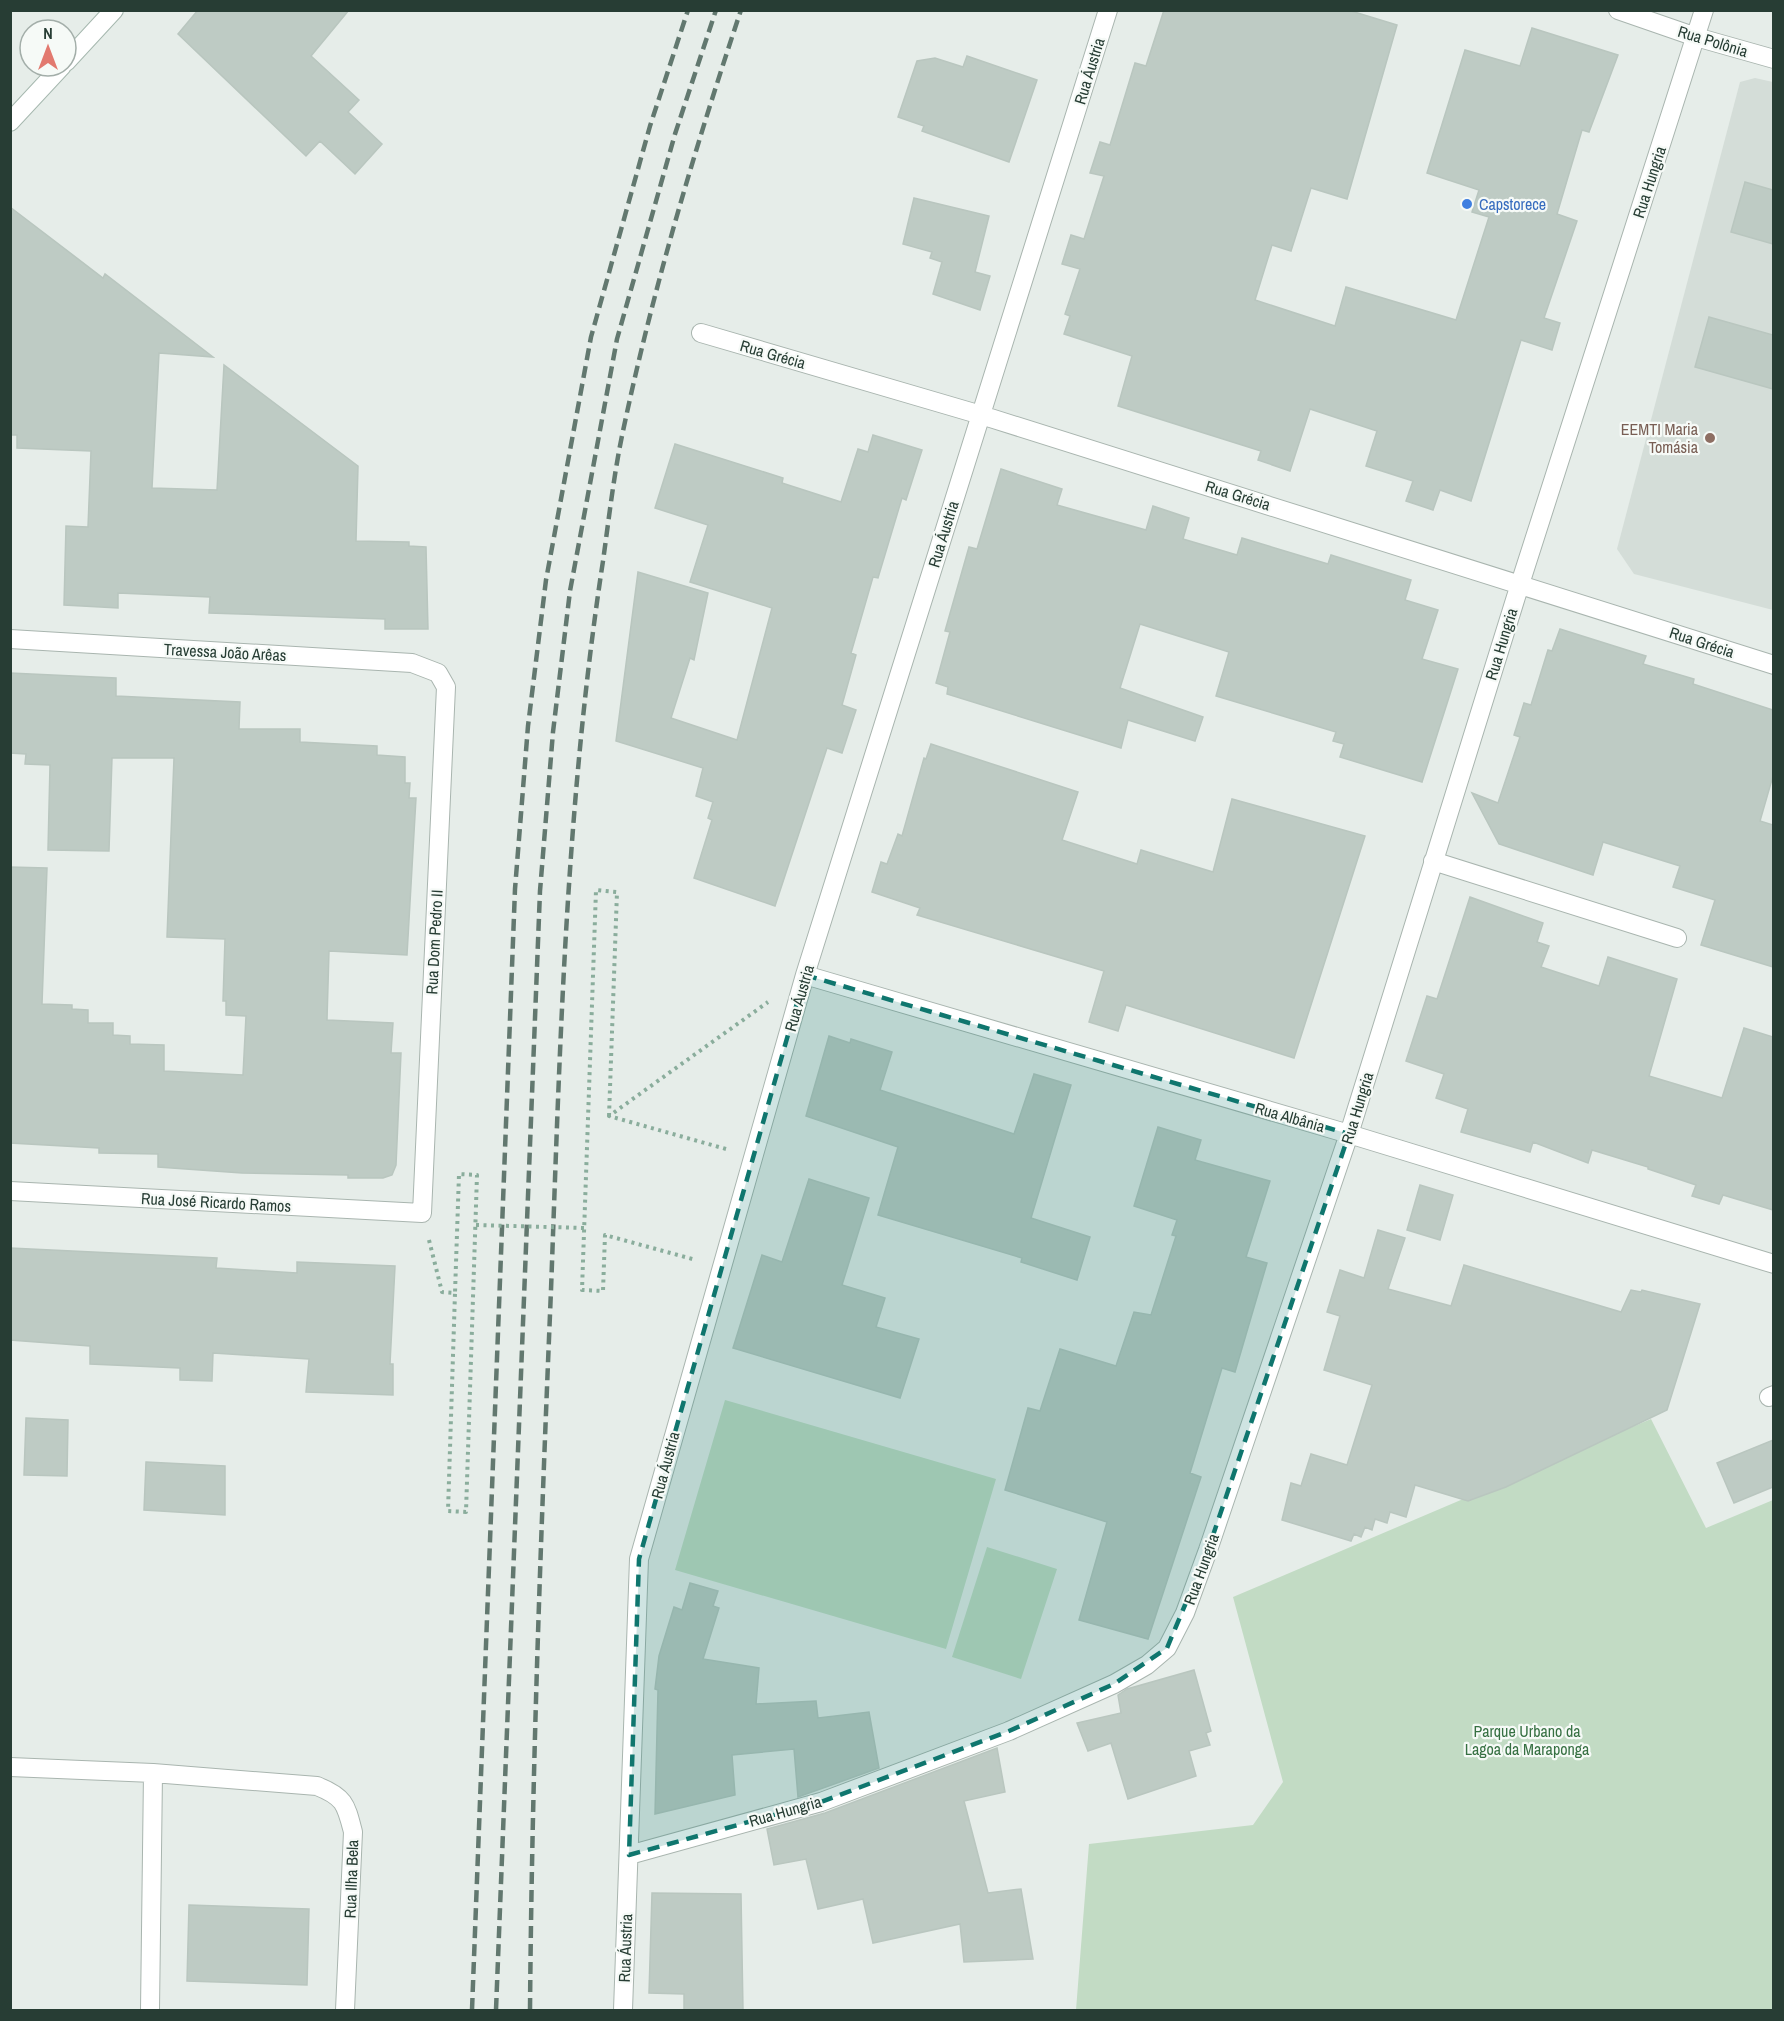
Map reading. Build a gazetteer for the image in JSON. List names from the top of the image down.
{
  "streets": {
    "street": [
      "Rua Polônia",
      "Rua Áustria",
      "Rua Hungria",
      "Rua Grécia",
      "Travessa João Arêas",
      "Rua Dom Pedro II",
      "Rua Albânia",
      "Rua José Ricardo Ramos",
      "Rua Ilha Bela"
    ]
  },
  "crossings": [
    ["Rua Polônia", "Rua Hungria"],
    ["Rua Áustria", "Rua Hungria"],
    ["Rua Áustria", "Rua Grécia"],
    ["Rua Áustria", "Rua Albânia"],
    ["Rua Hungria", "Rua Grécia"],
    ["Rua Hungria", "Rua Albânia"],
    ["Travessa João Arêas", "Rua Dom Pedro II"],
    ["Rua Dom Pedro II", "Rua José Ricardo Ramos"]
  ],
  "parks": ["Parque Urbano da Lagoa da Maraponga"],
  "places": ["Capstorece", "EEMTI Maria Tomásia"],
  "north": "top"
}
